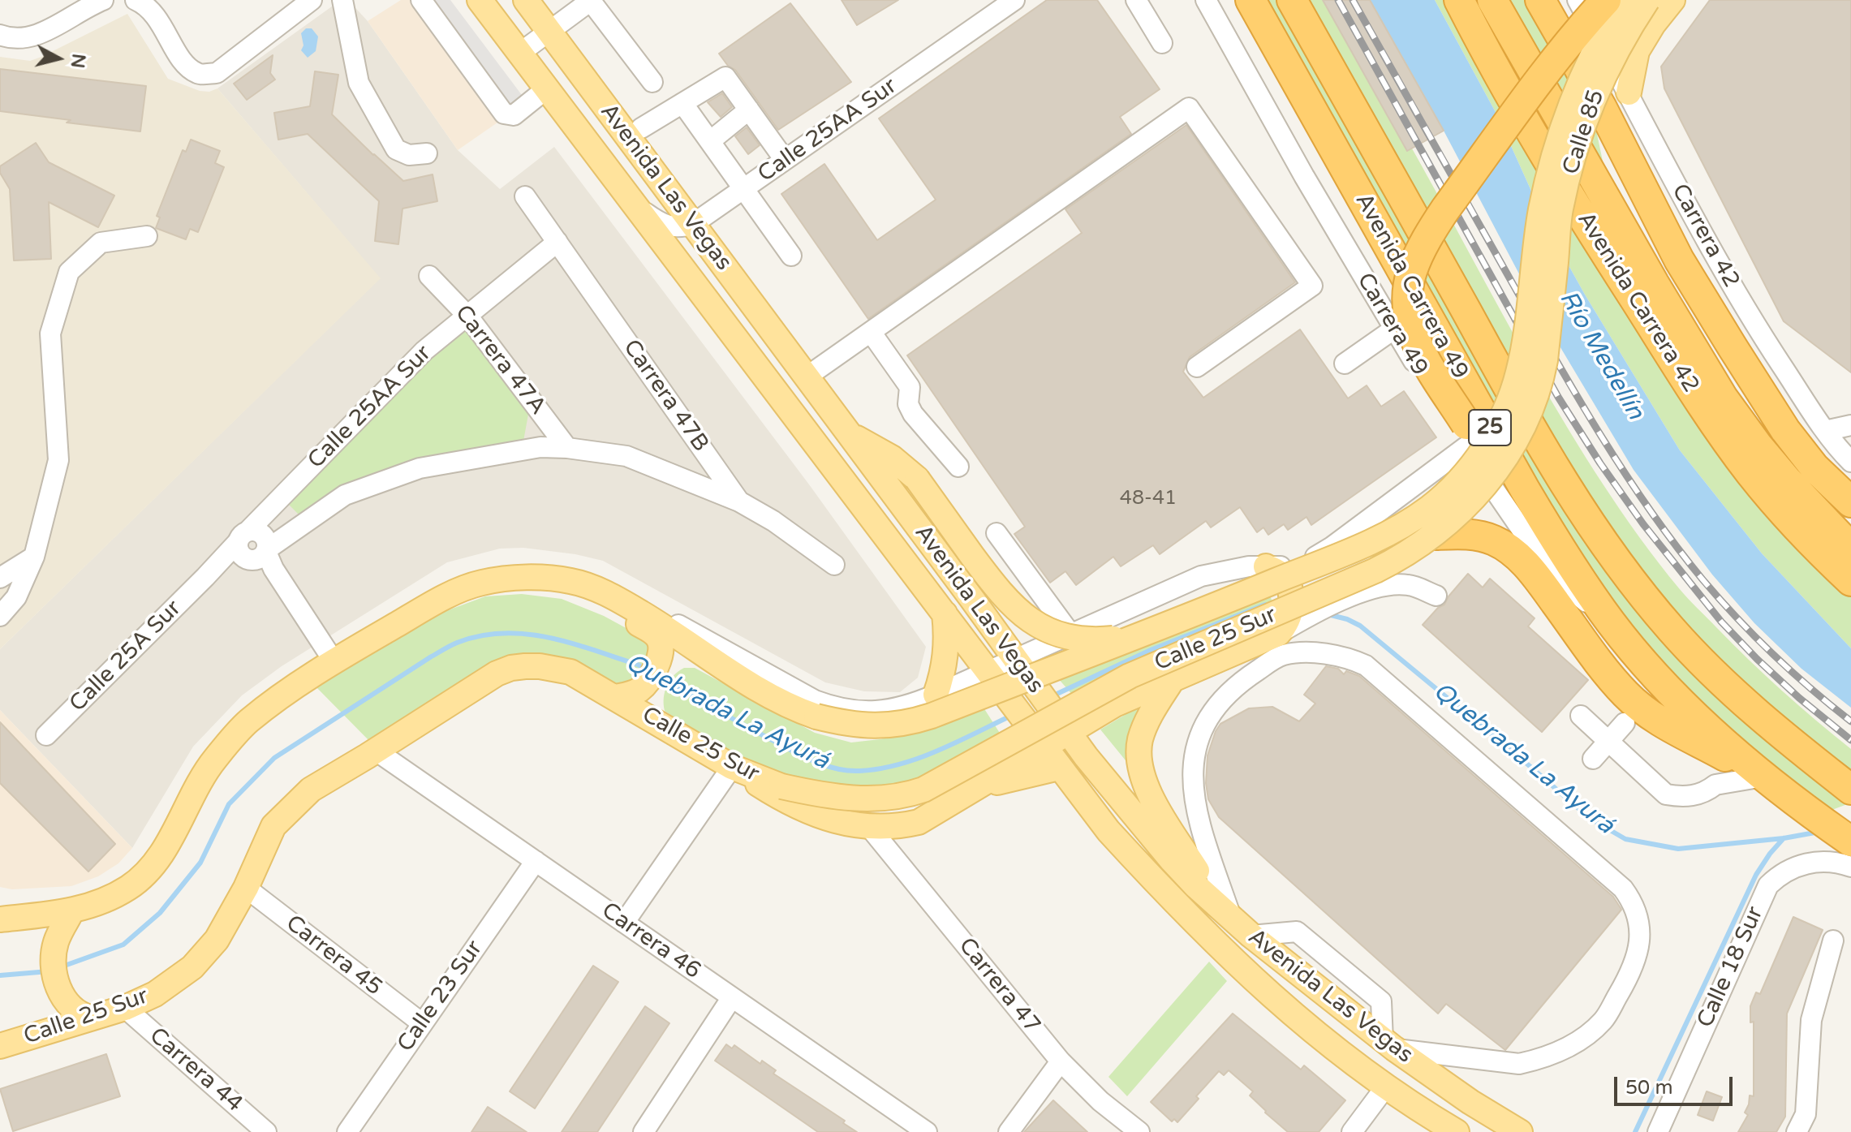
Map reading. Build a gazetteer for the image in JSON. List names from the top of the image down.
{
  "streets": {
    "highway": ["Avenida Carrera 49", "Avenida Carrera 42", "25"],
    "main road": ["Calle 85", "Avenida Las Vegas", "Calle 25 Sur"],
    "street": [
      "Calle 25AA Sur",
      "Carrera 42",
      "Carrera 49",
      "Carrera 47A",
      "Carrera 47B",
      "Calle 25A Sur",
      "Carrera 46",
      "Carrera 45",
      "Calle 18 Sur",
      "Carrera 47",
      "Calle 23 Sur",
      "Carrera 44"
    ]
  },
  "crossings": [
    ["Calle 25AA Sur", "Avenida Las Vegas"],
    ["Calle 25AA Sur", "Carrera 47A"],
    ["Calle 25AA Sur", "Carrera 47B"],
    ["Calle 25AA Sur", "Calle 25A Sur"],
    ["Calle 85", "Calle 25 Sur"],
    ["Avenida Las Vegas", "Calle 25 Sur"],
    ["Carrera 49", "Calle 25 Sur"],
    ["Carrera 47A", "Calle 25A Sur"],
    ["Carrera 47B", "Calle 25A Sur"],
    ["Calle 25 Sur", "Carrera 46"],
    ["Calle 25 Sur", "Carrera 45"],
    ["Calle 25 Sur", "Carrera 44"],
    ["Carrera 46", "Calle 23 Sur"],
    ["Carrera 45", "Calle 23 Sur"]
  ],
  "water": ["Río Medellín", "Quebrada La Ayurá"],
  "house_numbers": ["48-41"],
  "scale_bar": "50 m",
  "north": "right"
}
